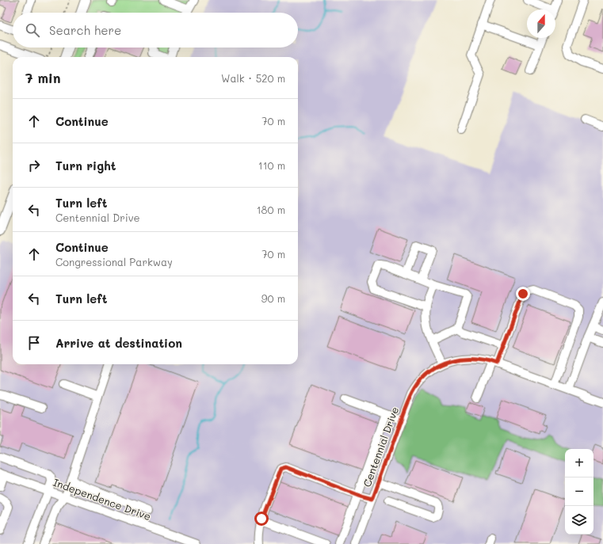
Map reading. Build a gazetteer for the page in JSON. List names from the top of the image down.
{
  "streets": {
    "street": ["Centennial Drive", "Independence Drive"]
  },
  "north": "top",
  "page": {
    "search": "Search here",
    "heading": ["7 min", "Walk · 520 m"],
    "list": [
      ["Continue", "70 m"],
      ["Turn right", "110 m"],
      ["Turn left", "Centennial Drive", "180 m"],
      ["Continue", "Congressional Parkway", "70 m"],
      ["Turn left", "90 m"],
      "Arrive at destination"
    ],
    "map_buttons": ["+", "−"]
  }
}
